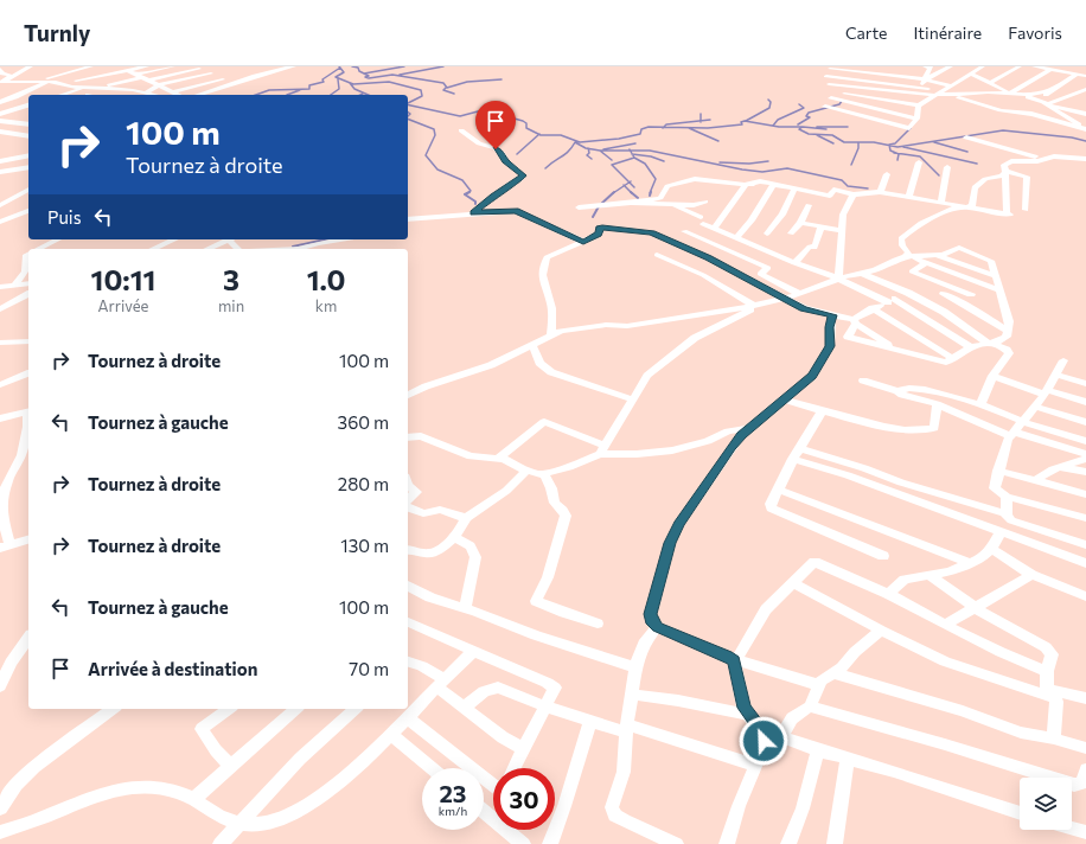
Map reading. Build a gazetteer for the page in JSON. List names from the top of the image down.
{
  "page": {
    "header": "Turnly",
    "nav": ["Carte", "Itinéraire", "Favoris"],
    "turn": ["100 m", "Tournez à droite"],
    "then": "Puis",
    "eta": [
      "10:11",
      "Arrivée",
      "3",
      "min",
      "1.0",
      "km"
    ],
    "list": [
      {
        "name": "Tournez à droite",
        "value": "100 m"
      },
      {
        "name": "Tournez à gauche",
        "value": "360 m"
      },
      {
        "name": "Tournez à droite",
        "value": "280 m"
      },
      {
        "name": "Tournez à droite",
        "value": "130 m"
      },
      {
        "name": "Tournez à gauche",
        "value": "100 m"
      },
      {
        "name": "Arrivée à destination",
        "value": "70 m"
      }
    ],
    "speed": "23 km/h",
    "limit": "30"
  }
}
